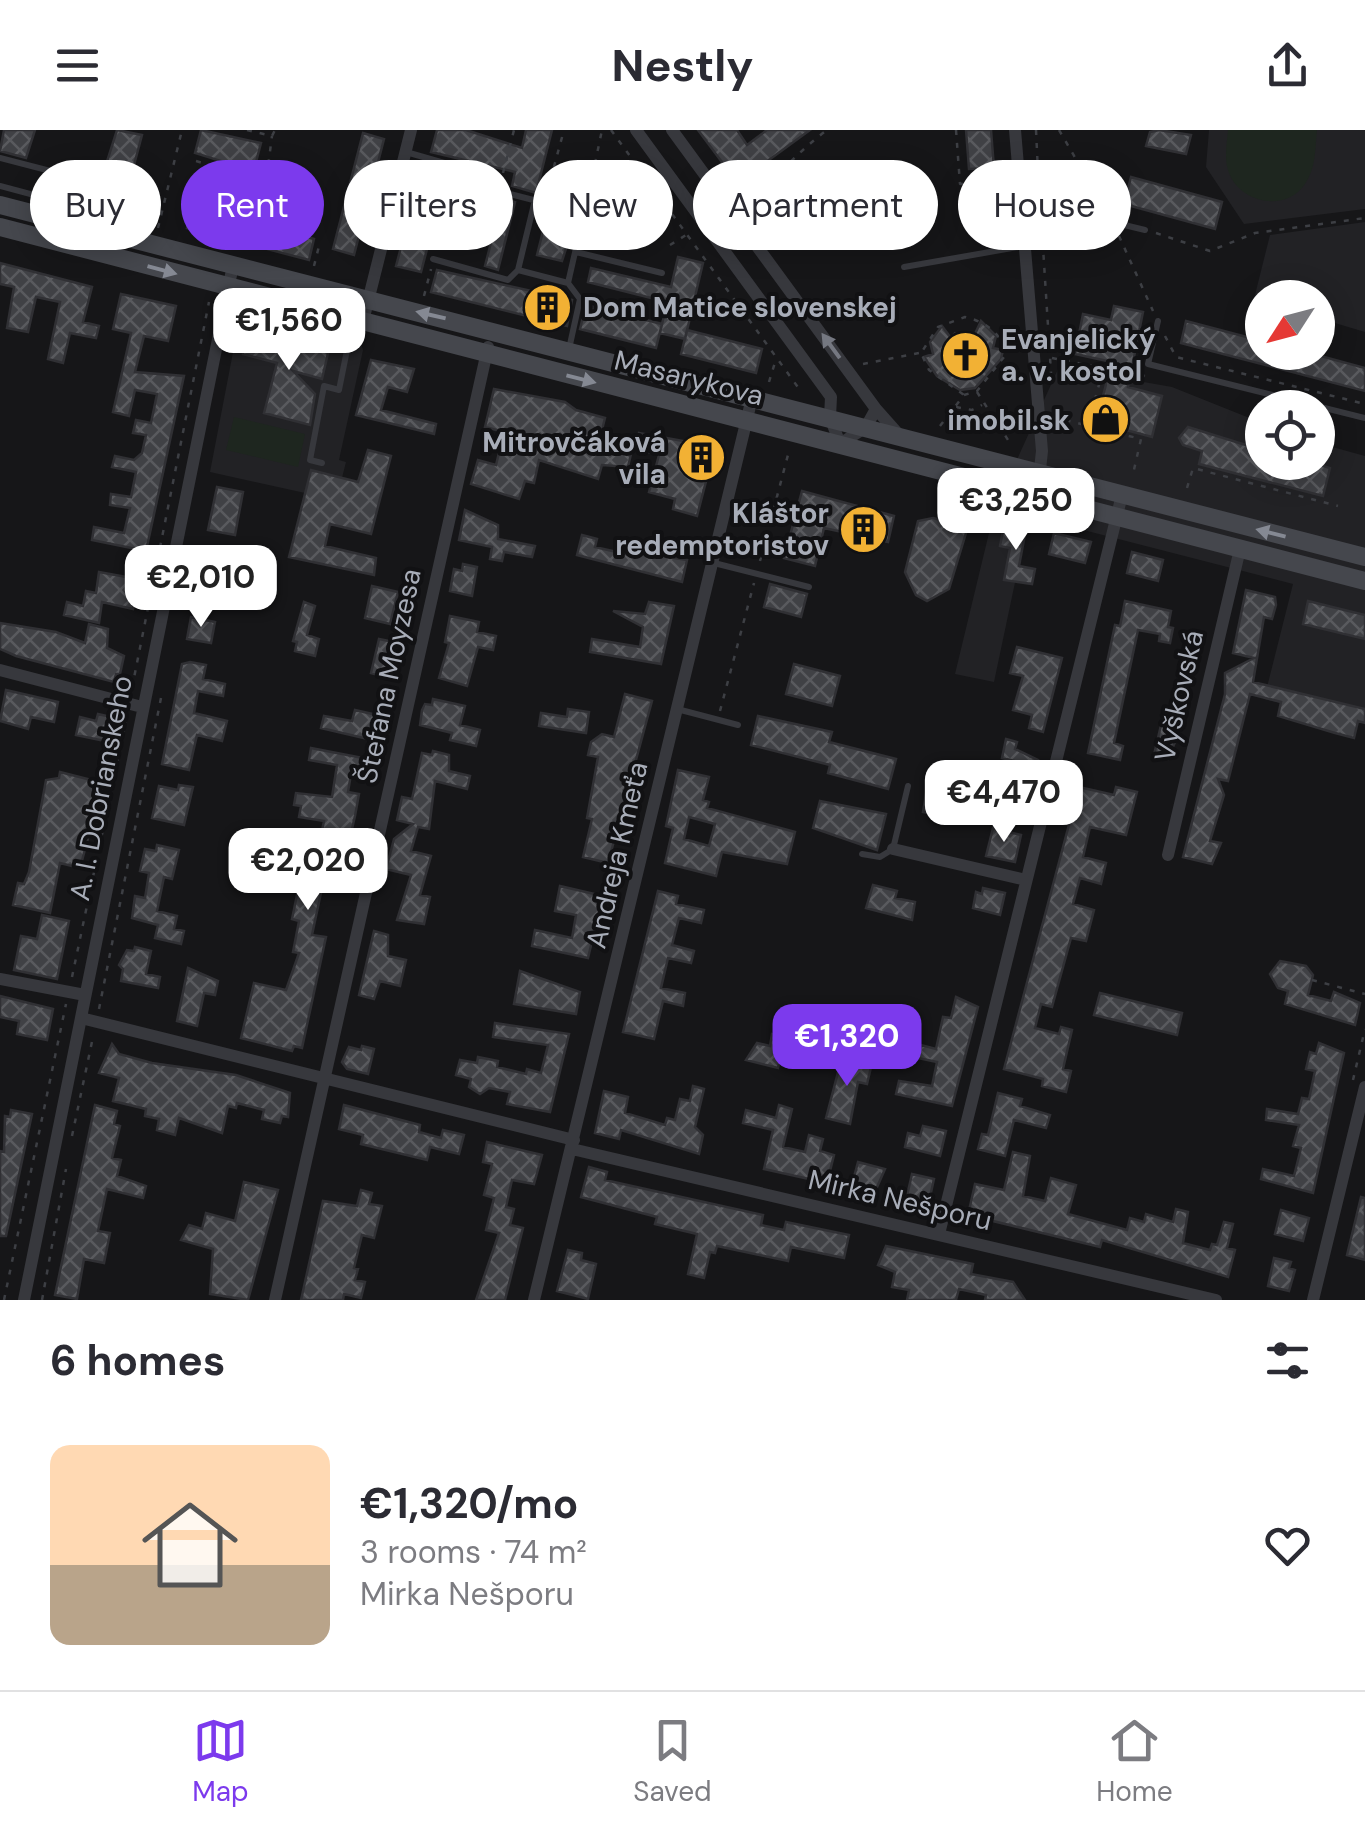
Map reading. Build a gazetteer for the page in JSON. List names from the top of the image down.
{
  "streets": {
    "main road": ["Masarykova"],
    "street": [
      "Štefana Moyzesa",
      "Vyškovská",
      "A. I. Dobrianskeho",
      "Andreja Kmeťa",
      "Mirka Nešporu"
    ]
  },
  "crossings": [
    ["Masarykova", "Štefana Moyzesa"],
    ["Masarykova", "Vyškovská"],
    ["Masarykova", "A. I. Dobrianskeho"],
    ["Masarykova", "Andreja Kmeťa"],
    ["Štefana Moyzesa", "Mirka Nešporu"],
    ["A. I. Dobrianskeho", "Mirka Nešporu"],
    ["Andreja Kmeťa", "Mirka Nešporu"]
  ],
  "places": {
    "building": ["Dom Matice slovenskej", "Mitrovčáková vila", "Kláštor redemptoristov"],
    "church": ["Evanjelický a. v. kostol"],
    "shop": ["imobil.sk"]
  },
  "north": "bottom left",
  "page": {
    "header": "Nestly",
    "chip": [
      "Buy",
      "Rent",
      "Filters",
      "New",
      "Apartment",
      "House"
    ],
    "price": [
      "€1,560",
      "€3,250",
      "€2,010",
      "€4,470",
      "€2,020",
      "€1,320"
    ],
    "heading": "6 homes",
    "list": [
      {
        "name": "€1,320/mo",
        "note": "3 rooms · 74 m² · Mirka Nešporu"
      }
    ],
    "tabs": ["Map", "Saved", "Home"]
  }
}
